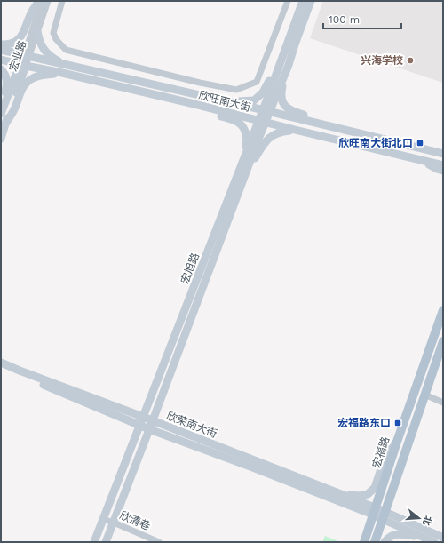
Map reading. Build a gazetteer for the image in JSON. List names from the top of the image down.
{
  "streets": {
    "main road": ["宏福路"],
    "street": [
      "宏业路",
      "欣旺南大街",
      "宏旭路",
      "欣荣南大街",
      "欣清巷"
    ]
  },
  "crossings": [
    ["宏业路", "欣旺南大街"],
    ["欣旺南大街", "宏旭路"],
    ["宏旭路", "欣荣南大街"],
    ["宏旭路", "欣清巷"],
    ["欣荣南大街", "宏福路"]
  ],
  "places": {
    "other": ["兴海学校"],
    "transit": ["欣旺南大街北口", "宏福路东口"]
  },
  "scale_bar": "100 m",
  "north": "right"
}
